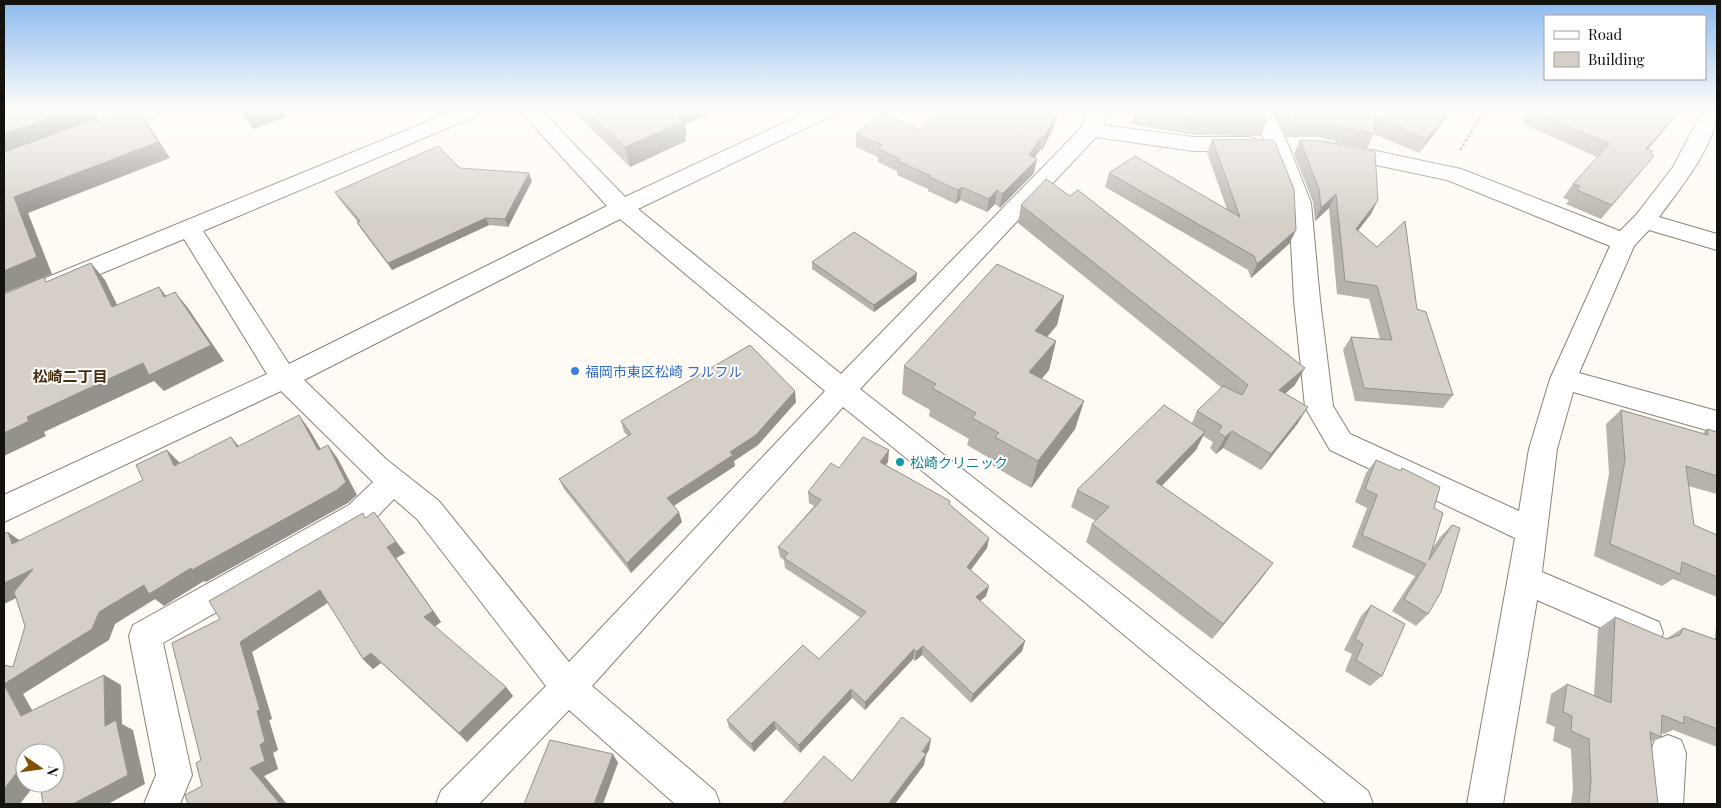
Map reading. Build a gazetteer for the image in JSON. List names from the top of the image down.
{
  "districts": ["松崎二丁目"],
  "places": ["福岡市東区松崎 フルフル", "松崎クリニック"],
  "legend": ["Road", "Building"],
  "north": "right"
}
